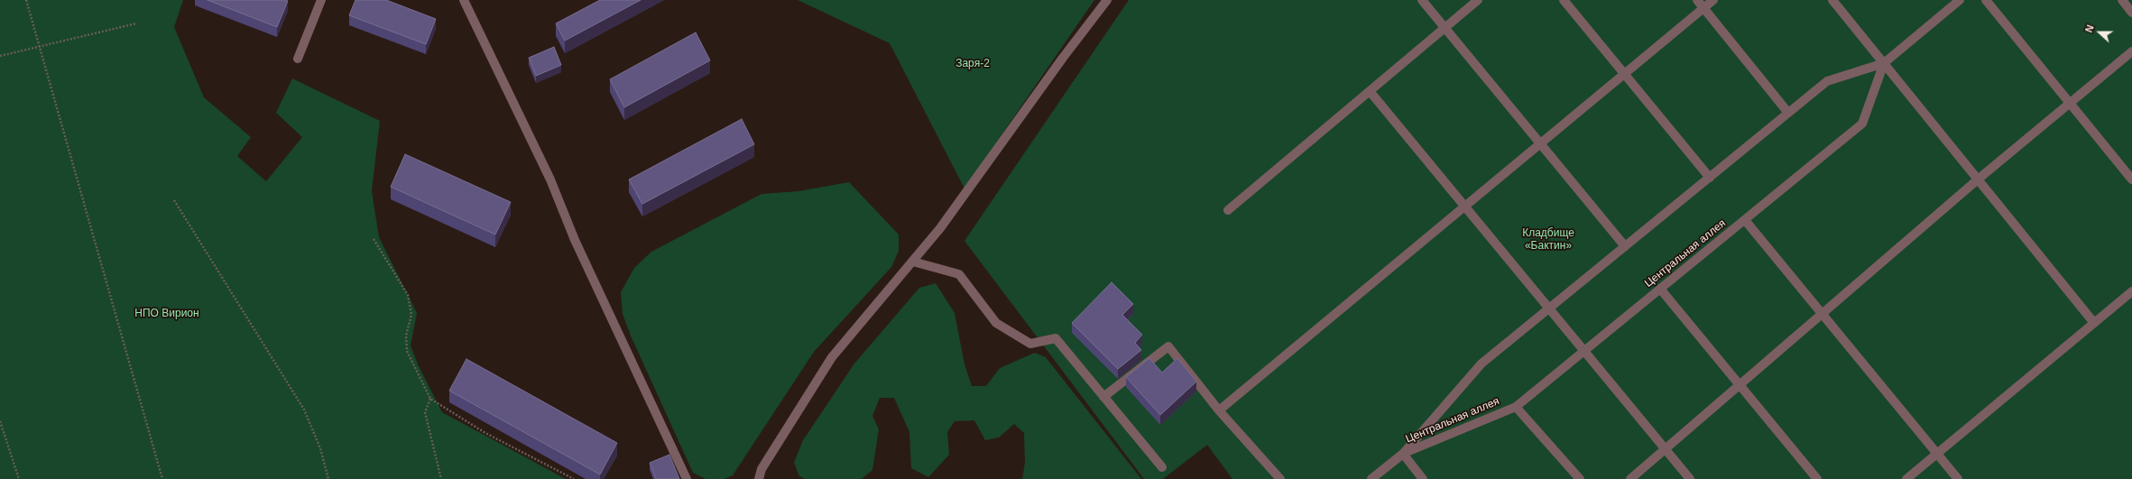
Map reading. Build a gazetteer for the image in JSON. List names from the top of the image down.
{
  "streets": {
    "street": ["Центральная аллея"]
  },
  "parks": ["Заря-2", "Кладбище «Бактин»", "НПО Вирион"],
  "north": "left"
}
